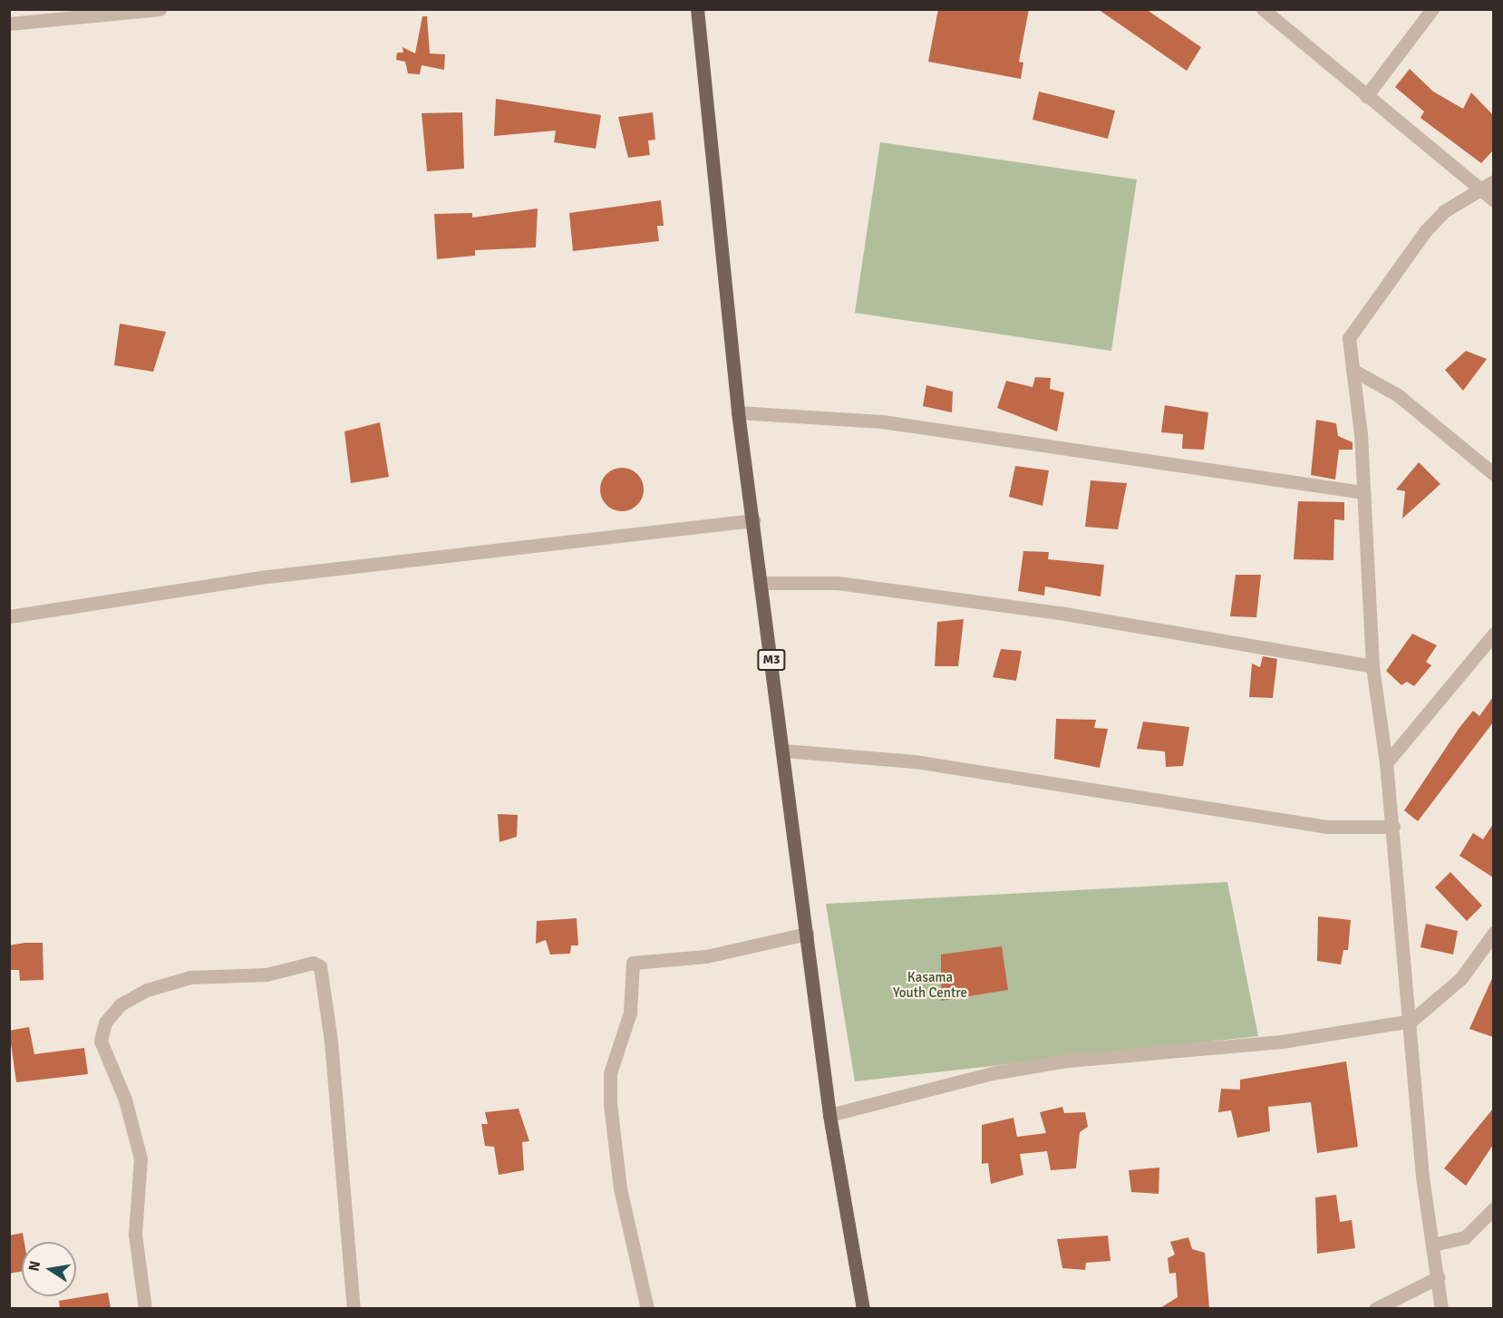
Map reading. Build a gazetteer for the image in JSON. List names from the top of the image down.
{
  "streets": {
    "main road": ["M3"]
  },
  "parks": ["Kasama Youth Centre"],
  "north": "left"
}
